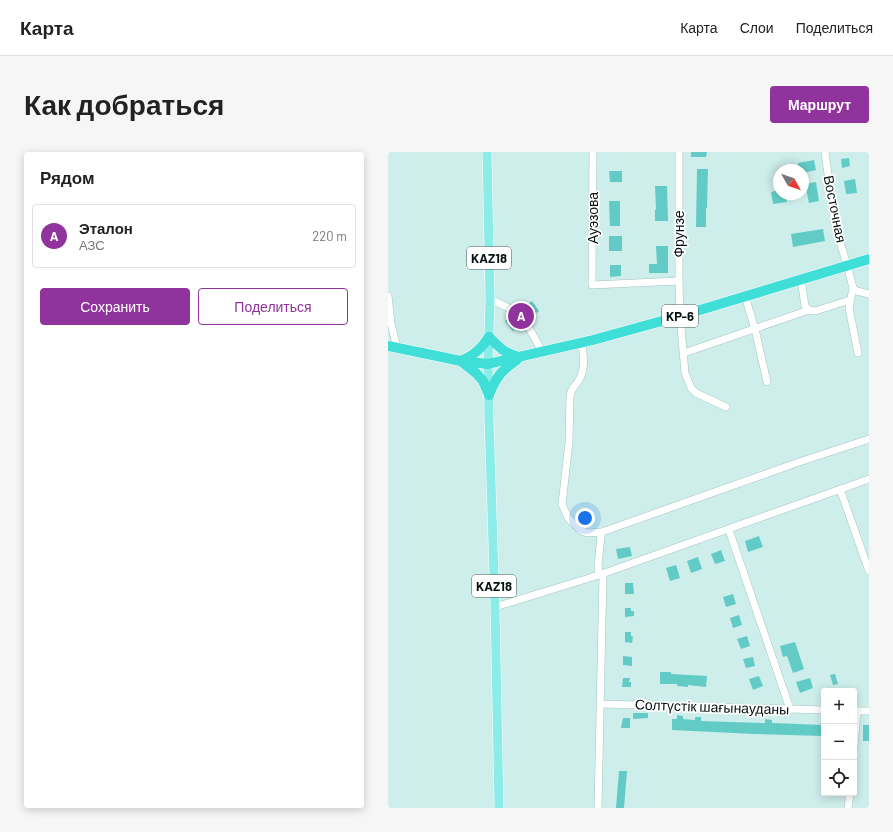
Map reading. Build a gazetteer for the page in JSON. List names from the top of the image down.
{
  "streets": {
    "highway": ["KP-6"],
    "main road": ["KAZ18"],
    "street": [
      "Восточная",
      "Ауэзова",
      "Фрунзе",
      "Солтүстік шағынауданы"
    ]
  },
  "crossings": [
    ["Восточная", "KP-6"],
    ["Ауэзова", "Фрунзе"],
    ["Фрунзе", "KP-6"],
    ["KAZ18", "KP-6"]
  ],
  "north": "bottom right",
  "page": {
    "header": "Карта",
    "nav": ["Карта", "Слои", "Поделиться"],
    "buttons": [
      "Маршрут",
      ["Сохранить", "Поделиться"]
    ],
    "title": "Как добраться",
    "heading": "Рядом",
    "list": [
      {
        "mark": "A",
        "name": "Эталон",
        "note": "АЗС",
        "value": "220 m"
      }
    ],
    "pins": "A",
    "map_buttons": ["+", "−"]
  }
}
